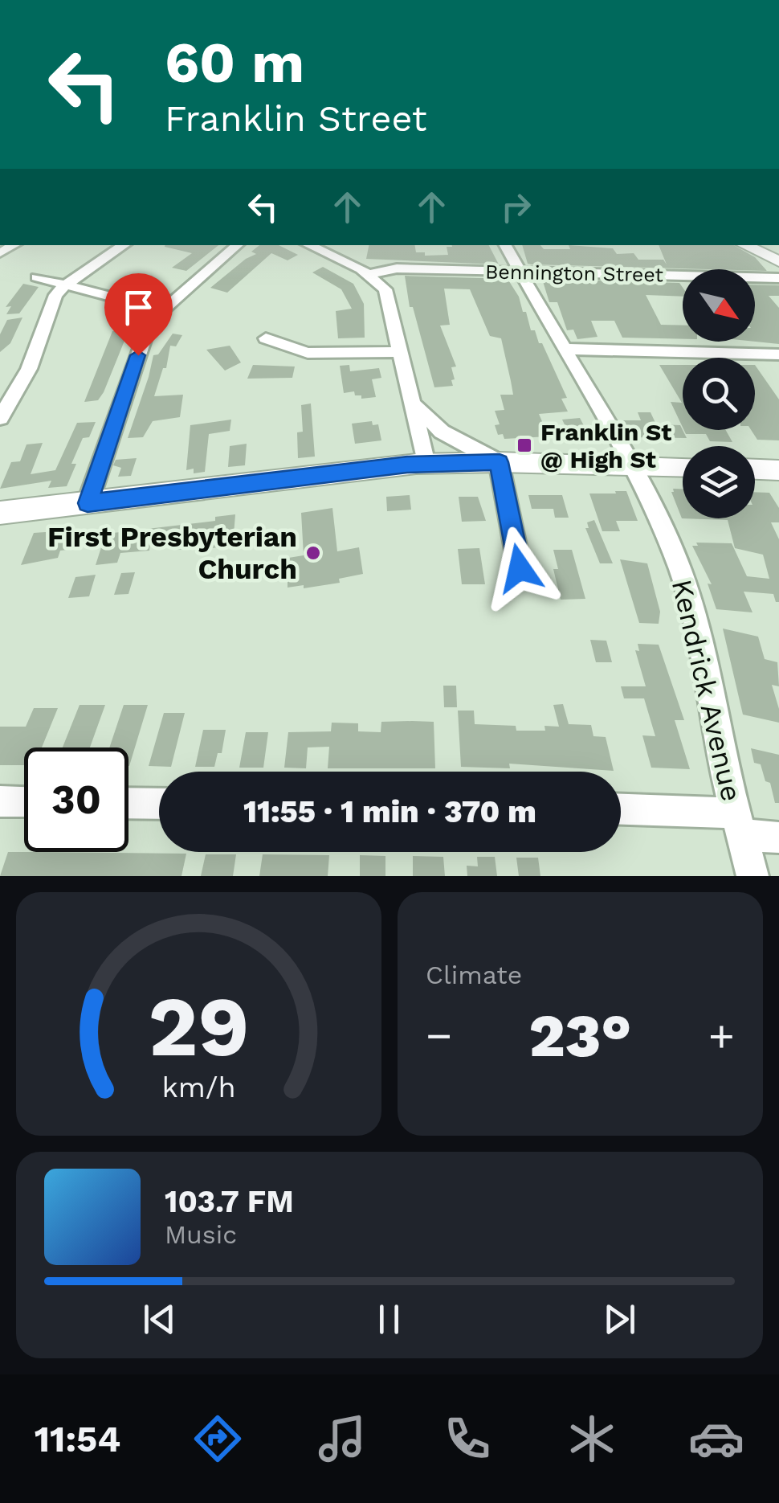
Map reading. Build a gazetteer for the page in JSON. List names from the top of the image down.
{
  "streets": {
    "street": ["Bennington Street", "Kendrick Avenue"]
  },
  "crossings": [
    ["Bennington Street", "Kendrick Avenue"]
  ],
  "places": {
    "transit": ["Franklin St @ High St"],
    "other": ["First Presbyterian Church"]
  },
  "north": "bottom right",
  "page": {
    "turn": ["60 m", "Franklin Street"],
    "limit": "30",
    "trip": "11:55 · 1 min · 370 m",
    "tile": "Climate",
    "heat": ["−", "23°", "+"],
    "song": ["103.7 FM", "Music"],
    "tabs": "11:54",
    "gauge": ["29", "km/h"]
  }
}
